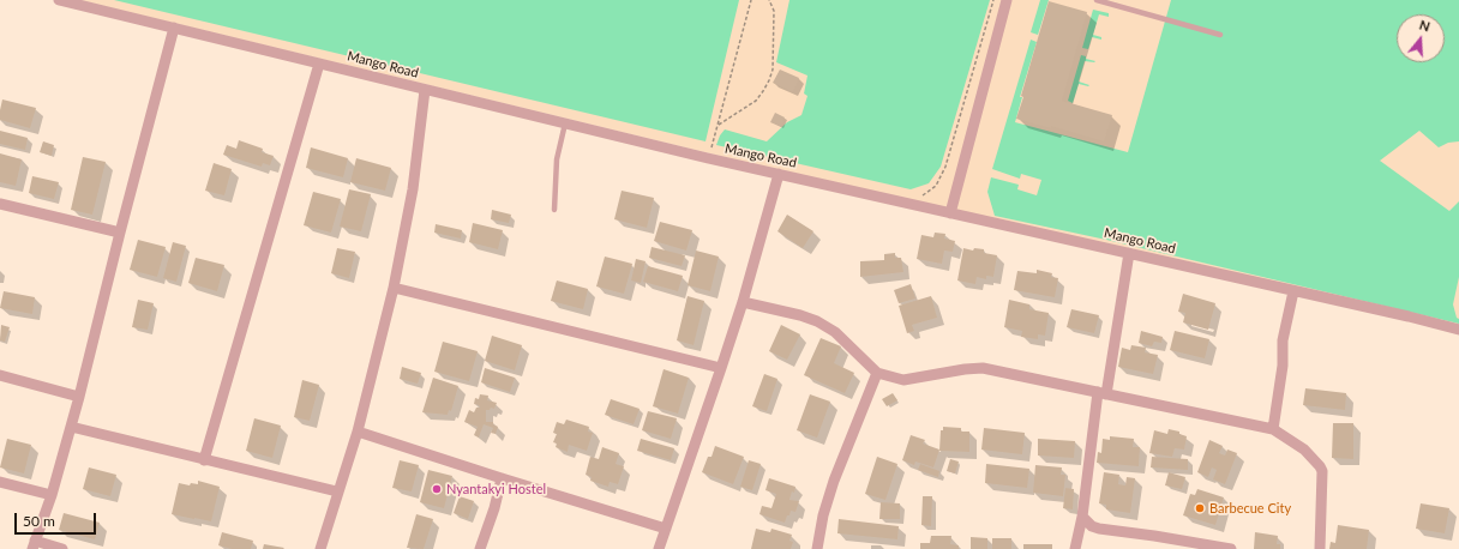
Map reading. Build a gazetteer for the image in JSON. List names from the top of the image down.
{
  "streets": {
    "street": ["Mango Road"]
  },
  "places": ["Nyantakyi Hostel", "Barbecue City"],
  "scale_bar": "50 m",
  "north": "top"
}
